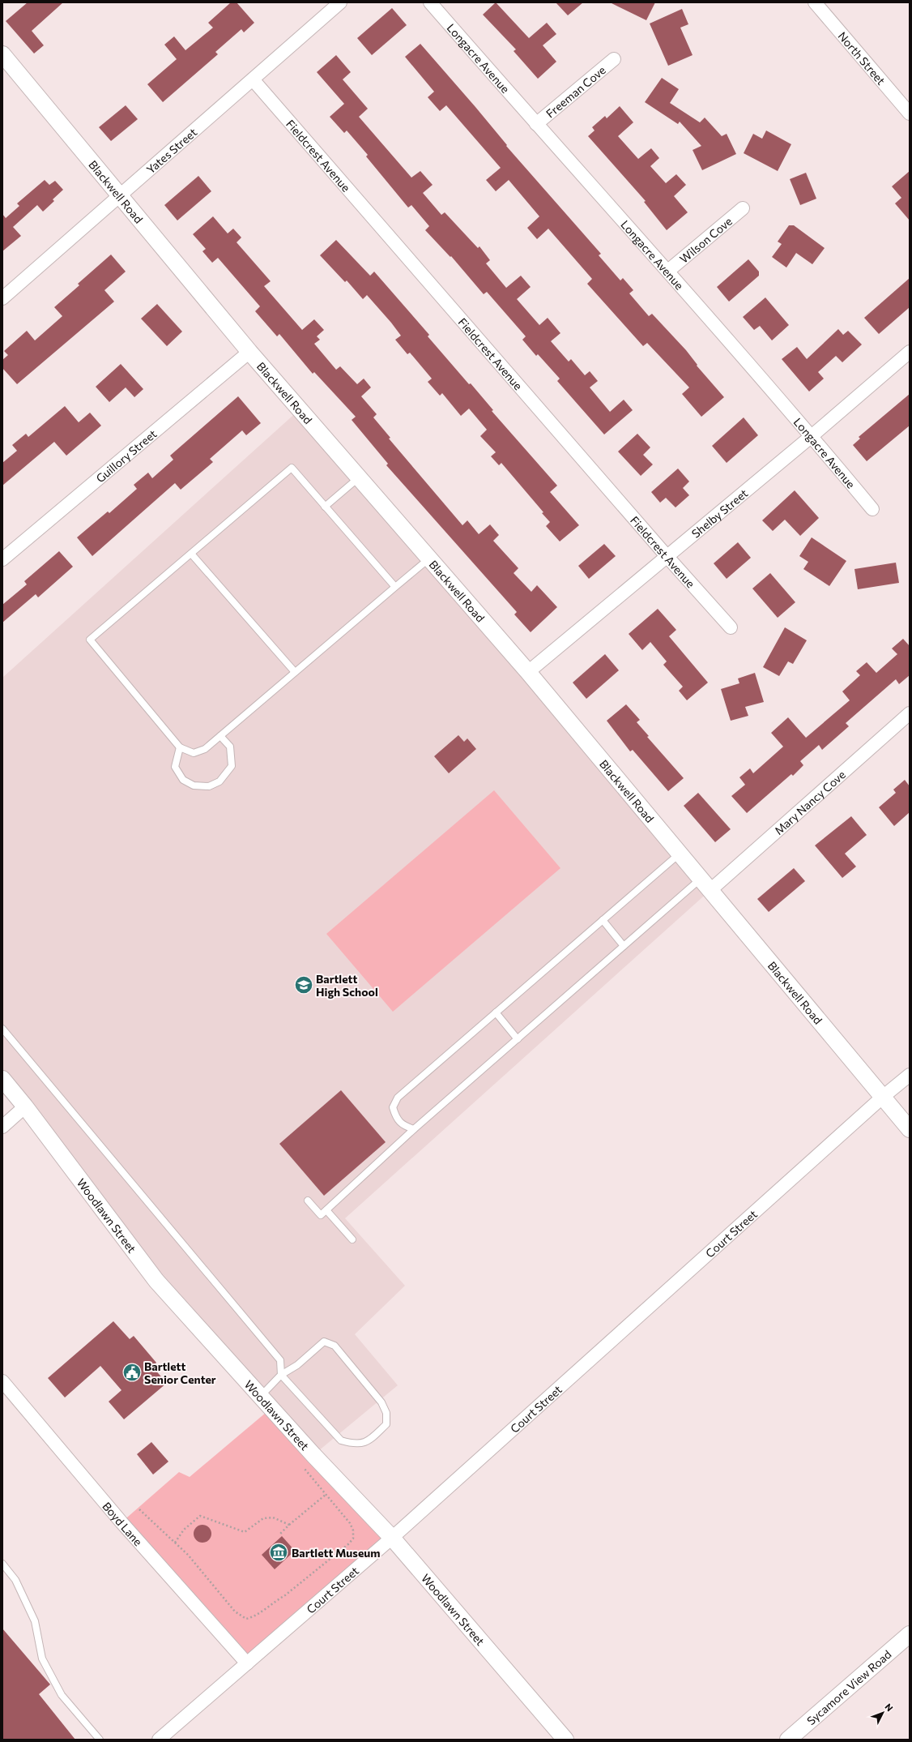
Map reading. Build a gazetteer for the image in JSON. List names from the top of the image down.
{
  "streets": {
    "street": [
      "Longacre Avenue",
      "North Street",
      "Freeman Cove",
      "Yates Street",
      "Fieldcrest Avenue",
      "Blackwell Road",
      "Wilson Cove",
      "Guillory Street",
      "Shelby Street",
      "Mary Nancy Cove",
      "Woodlawn Street",
      "Court Street",
      "Boyd Lane",
      "Sycamore View Road"
    ]
  },
  "crossings": [
    ["Longacre Avenue", "Freeman Cove"],
    ["Longacre Avenue", "Wilson Cove"],
    ["Longacre Avenue", "Shelby Street"],
    ["Yates Street", "Fieldcrest Avenue"],
    ["Yates Street", "Blackwell Road"],
    ["Fieldcrest Avenue", "Shelby Street"],
    ["Blackwell Road", "Guillory Street"],
    ["Blackwell Road", "Shelby Street"],
    ["Blackwell Road", "Mary Nancy Cove"],
    ["Blackwell Road", "Court Street"],
    ["Woodlawn Street", "Court Street"],
    ["Court Street", "Boyd Lane"]
  ],
  "places": {
    "school or university": ["Bartlett High School"],
    "public building": ["Bartlett Senior Center"],
    "museum": ["Bartlett Museum"]
  },
  "north": "top right"
}
